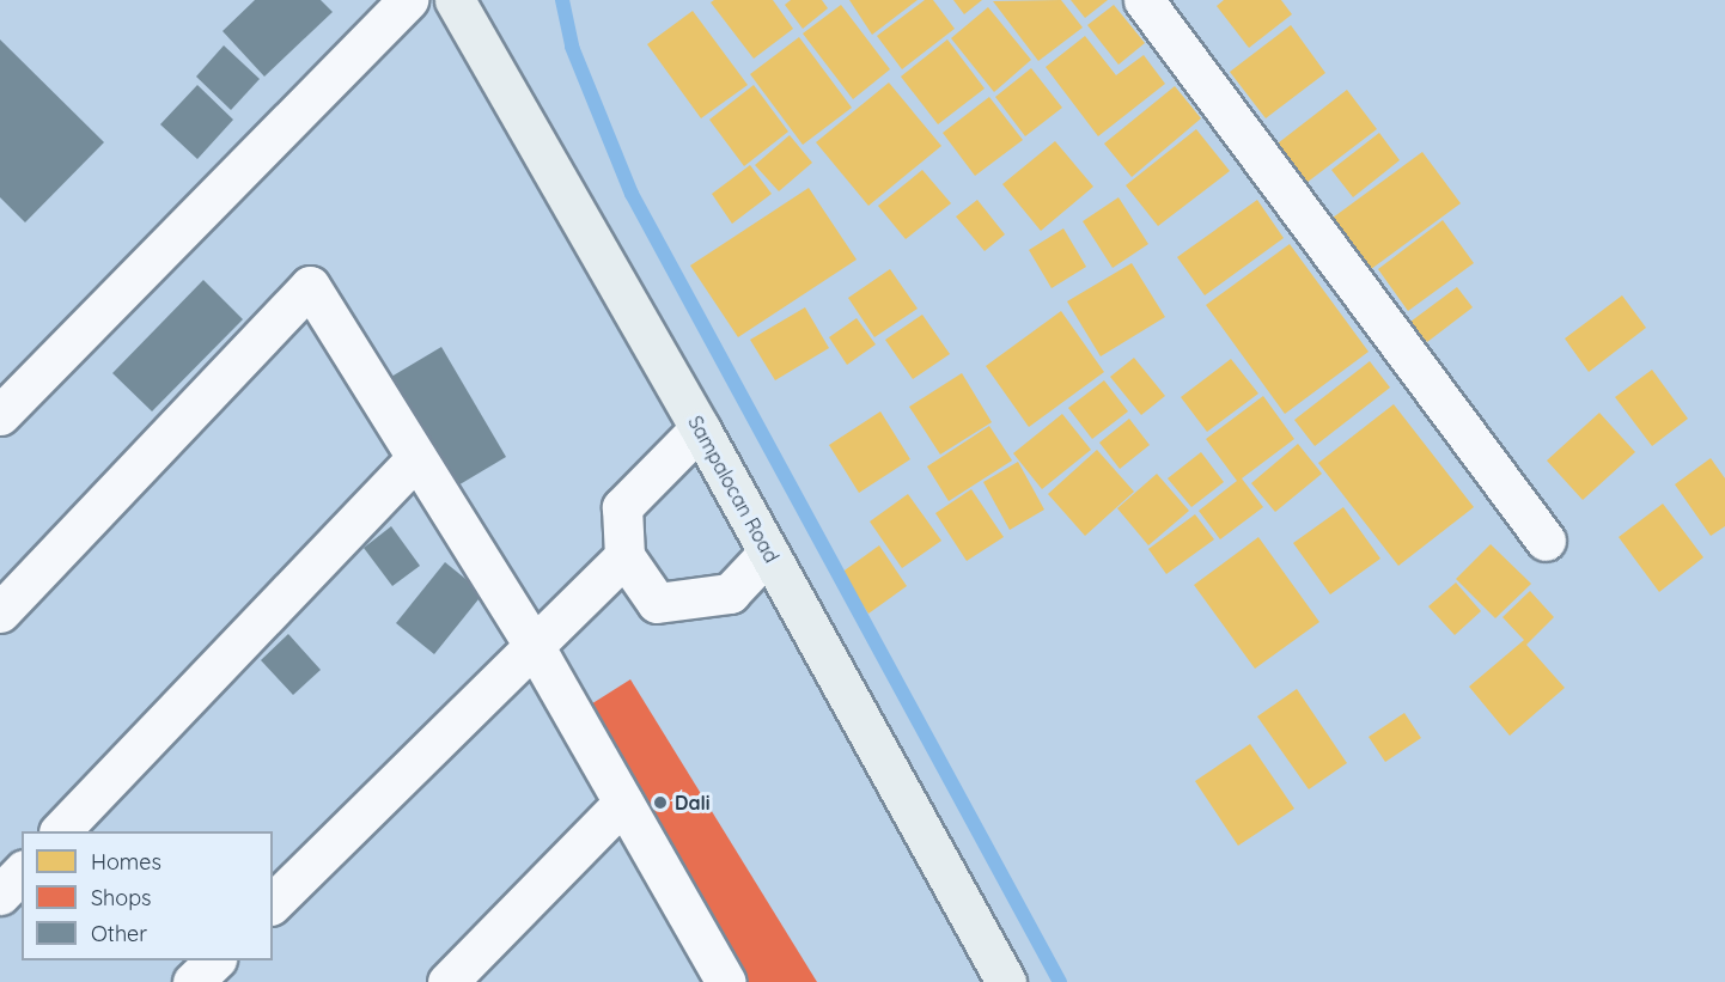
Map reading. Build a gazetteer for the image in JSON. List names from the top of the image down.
{
  "streets": {
    "main road": ["Sampalocan Road"]
  },
  "places": ["Dali"],
  "legend": ["Homes", "Shops", "Other"]
}
